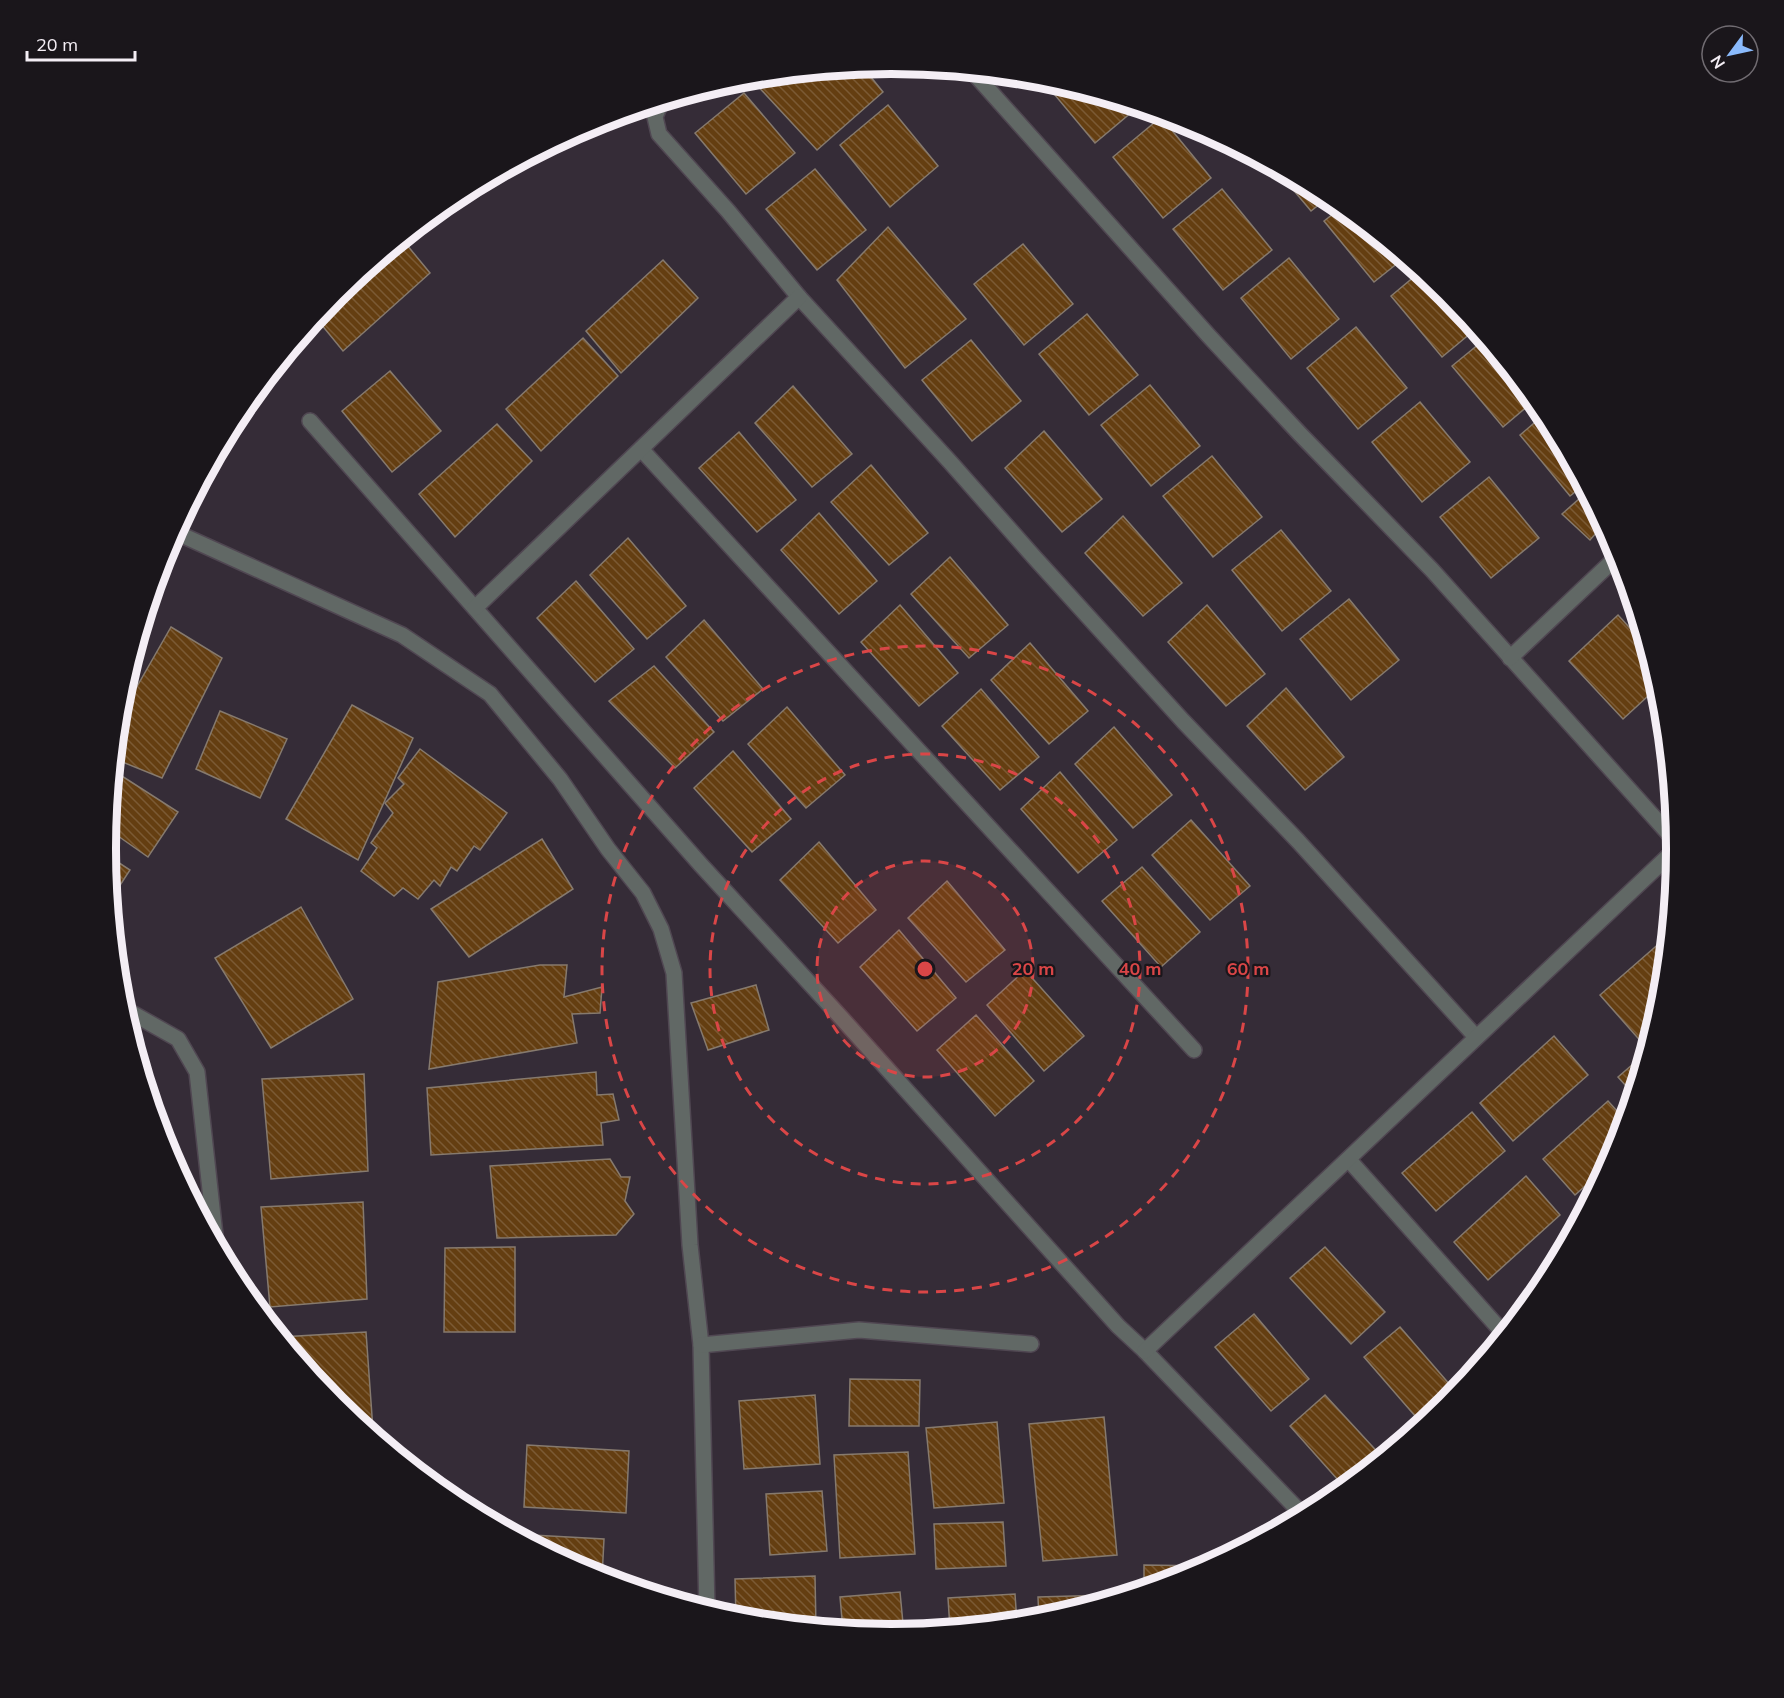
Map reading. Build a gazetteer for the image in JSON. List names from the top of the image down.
{
  "scale_bar": "20 m",
  "north": "bottom left",
  "rings": ["20 m", "40 m", "60 m"]
}
